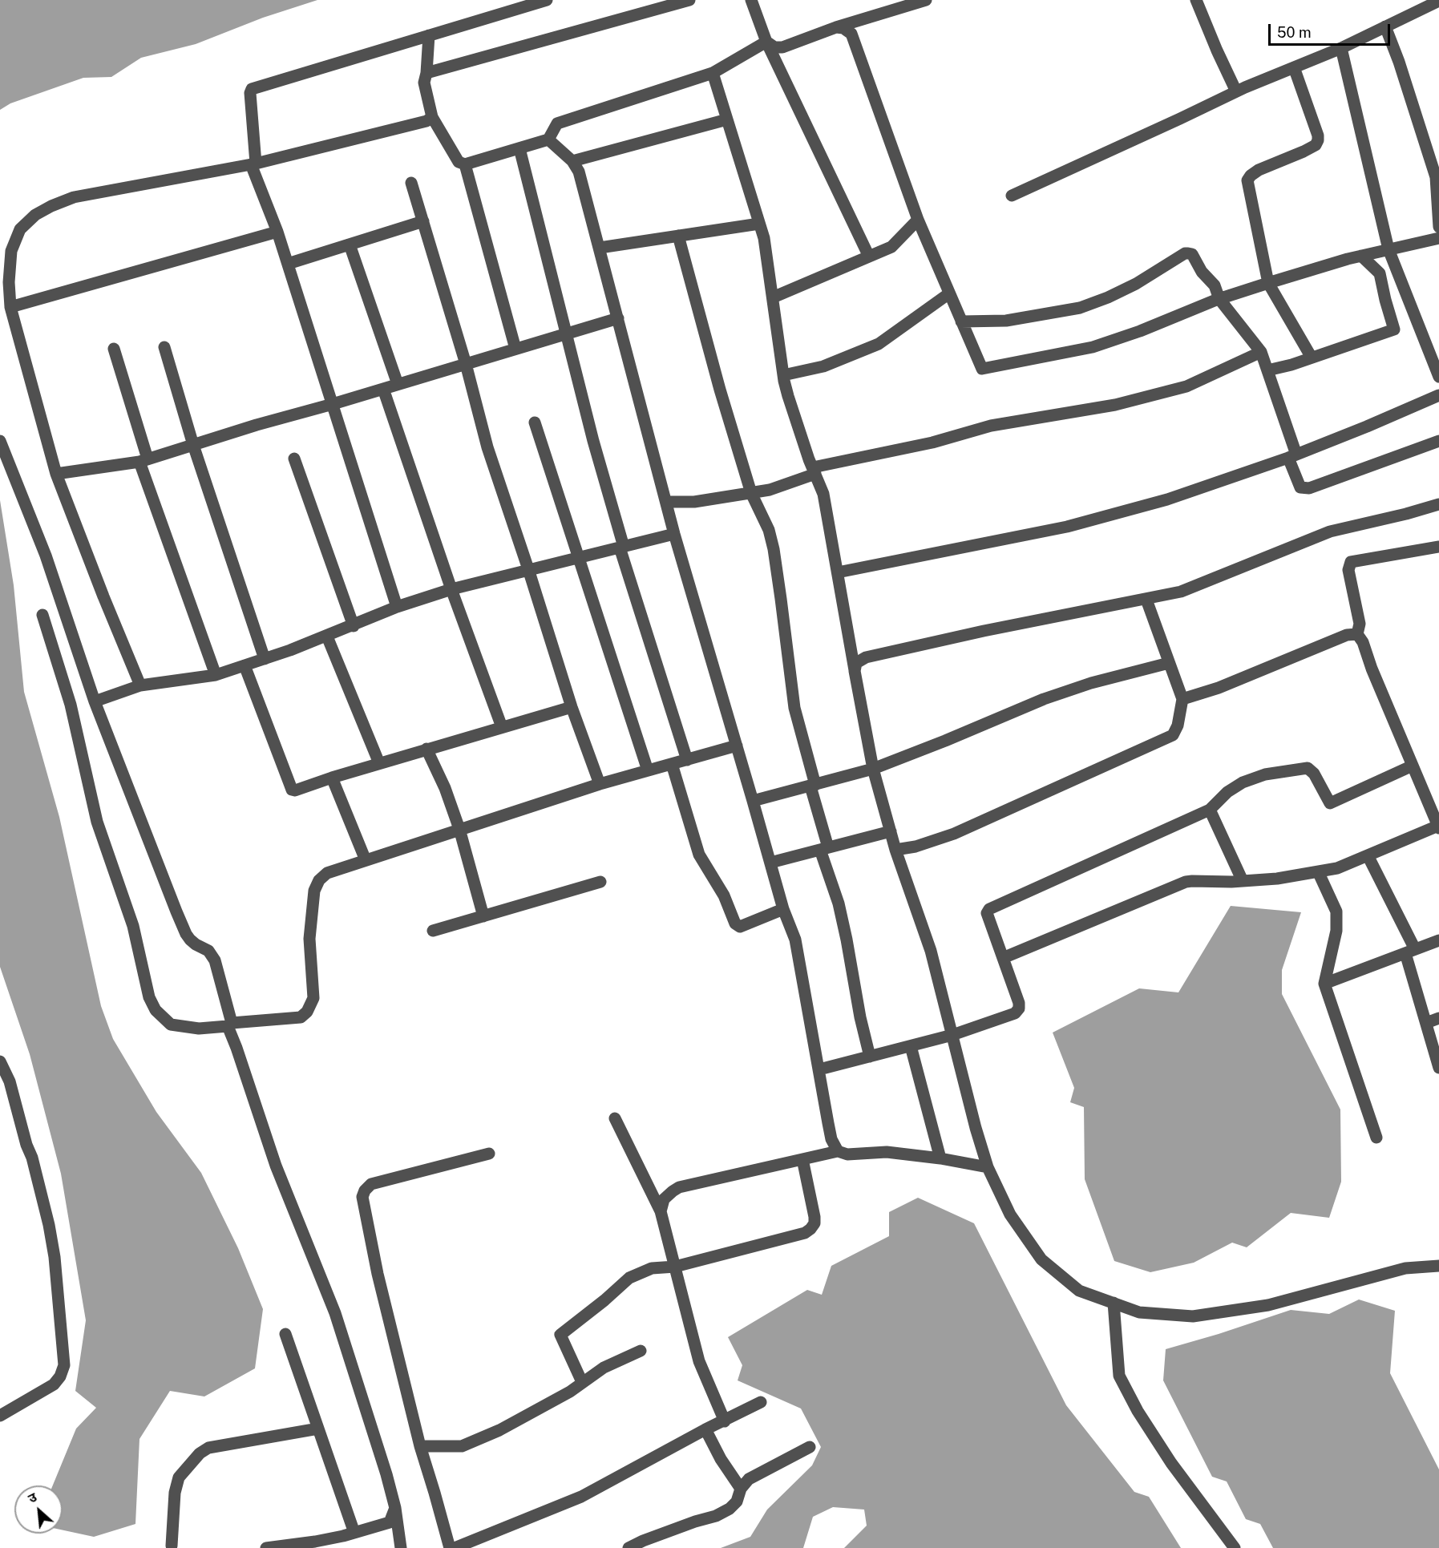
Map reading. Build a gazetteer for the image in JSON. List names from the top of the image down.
{
  "scale_bar": "50 m",
  "north": "top left"
}
